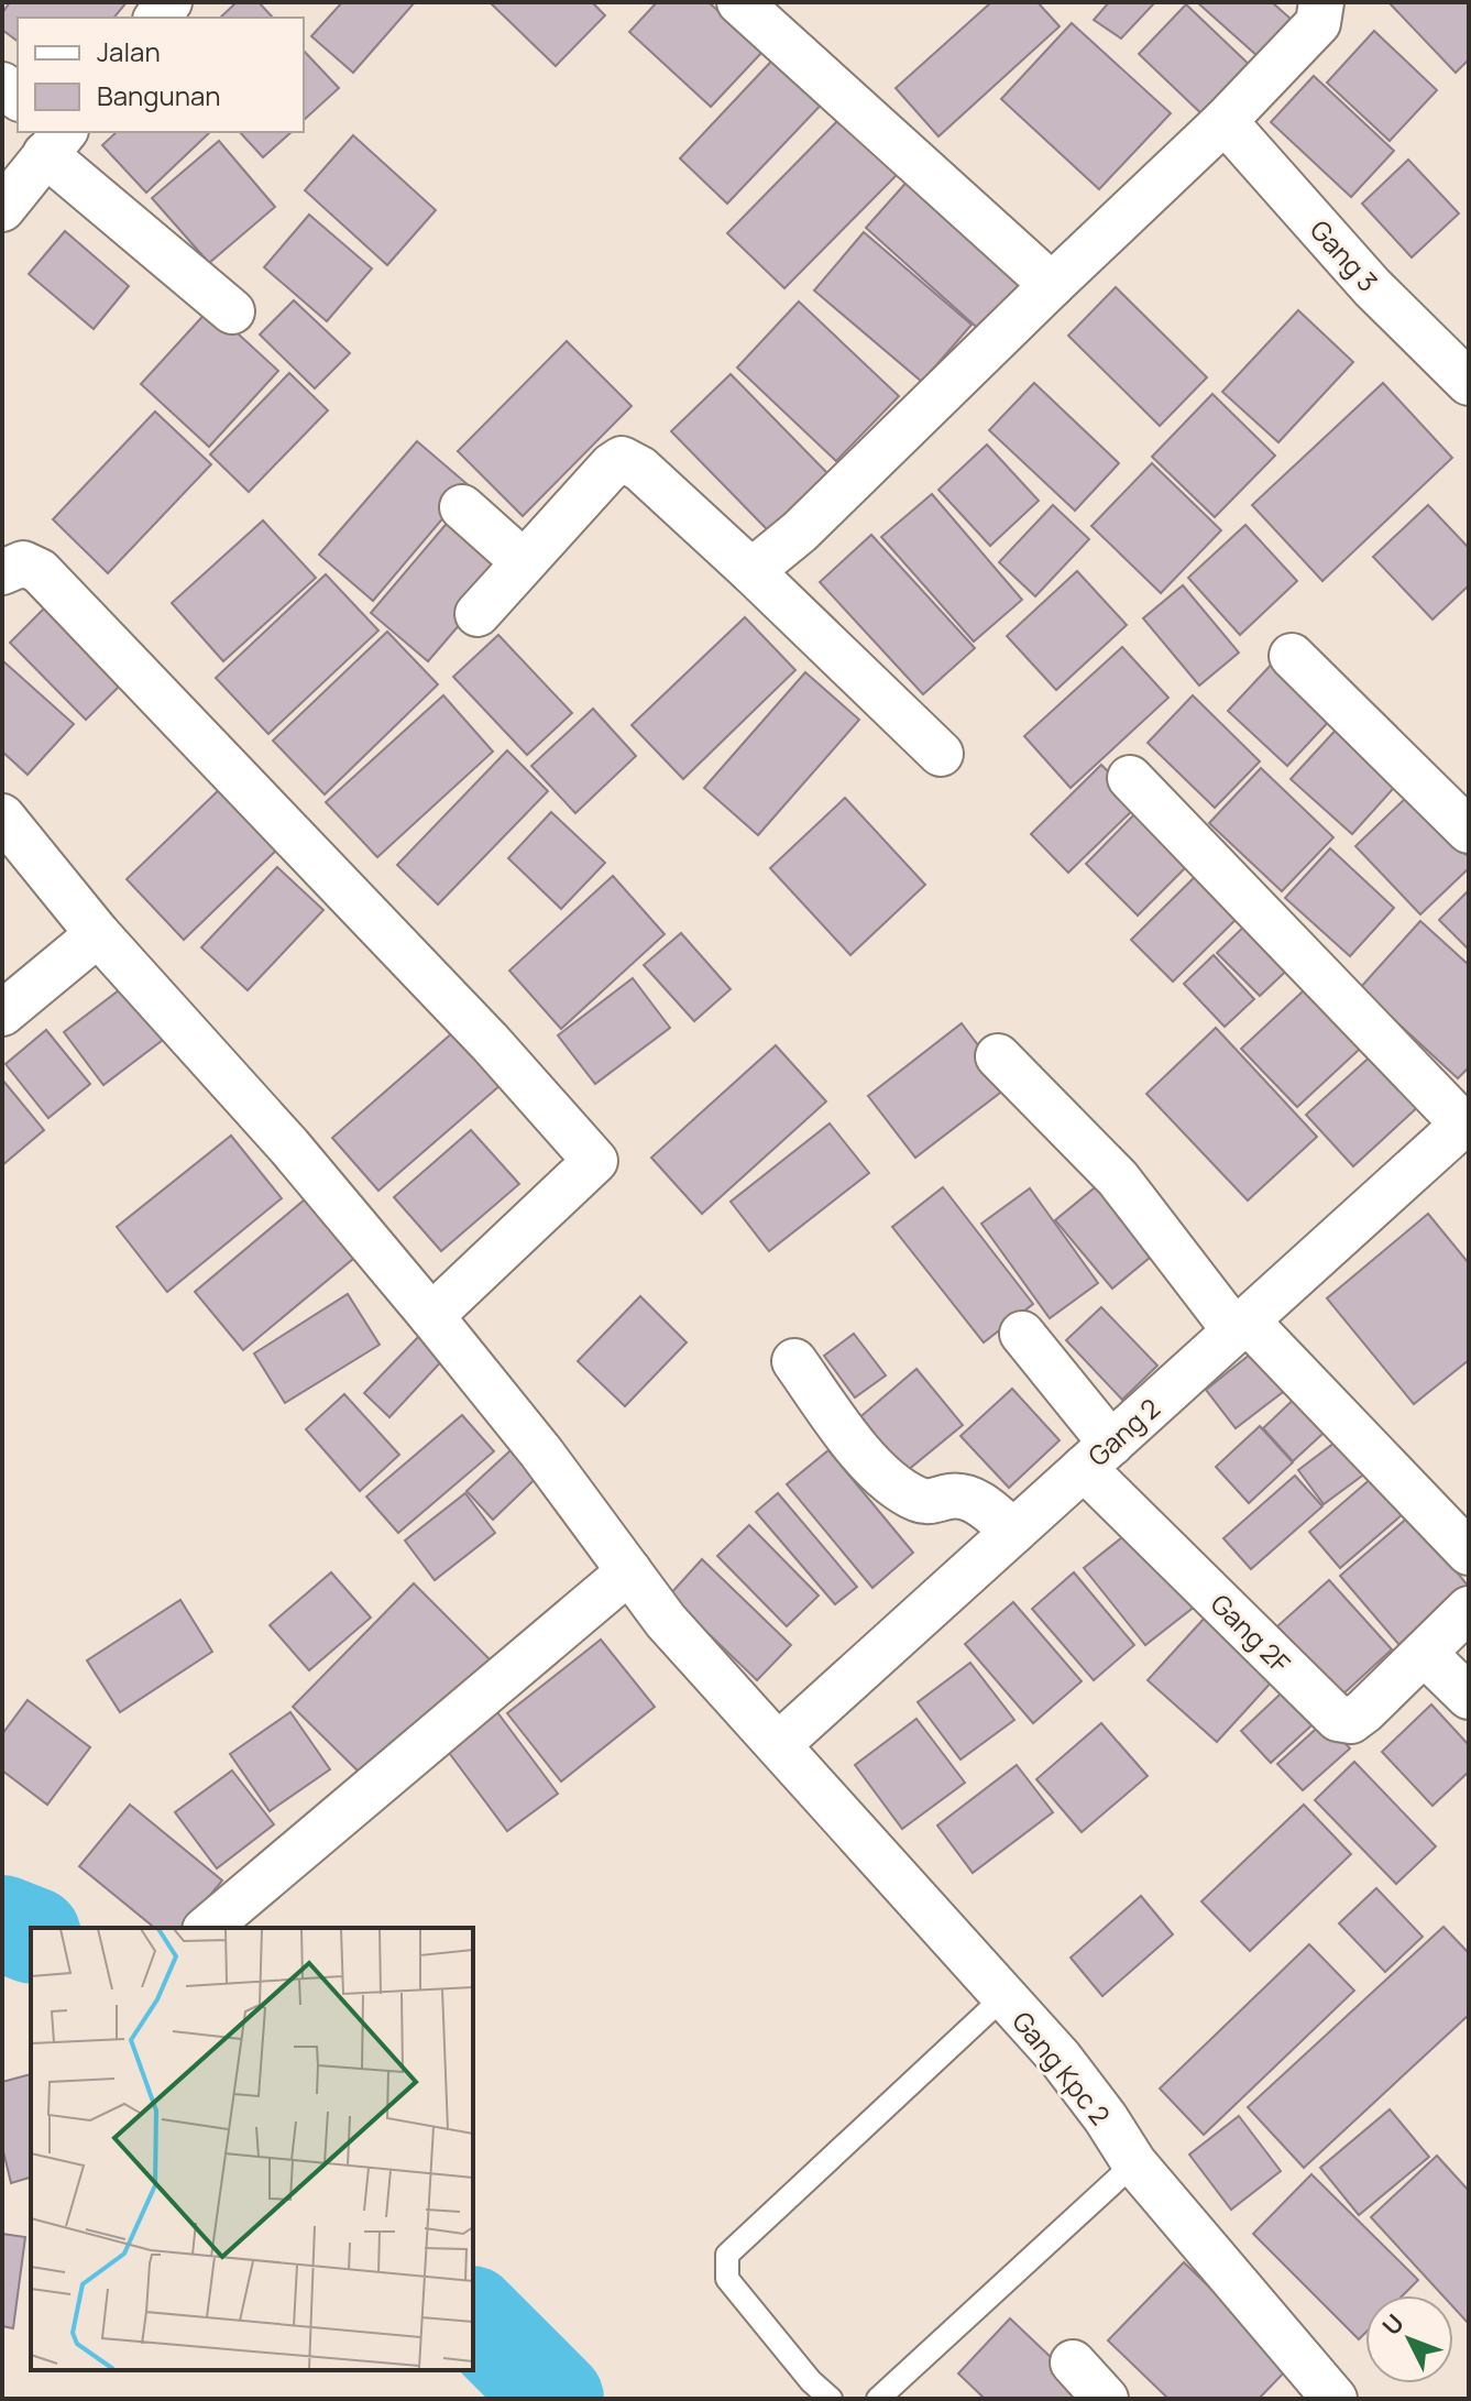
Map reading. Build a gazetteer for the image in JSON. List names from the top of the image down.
{
  "streets": {
    "street": [
      "Gang 3",
      "Gang 2",
      "Gang 2F",
      "Gang Kpc 2"
    ]
  },
  "crossings": [
    ["Gang 2", "Gang 2F"],
    ["Gang 2", "Gang Kpc 2"]
  ],
  "legend": ["Jalan", "Bangunan"],
  "north": "top left"
}
